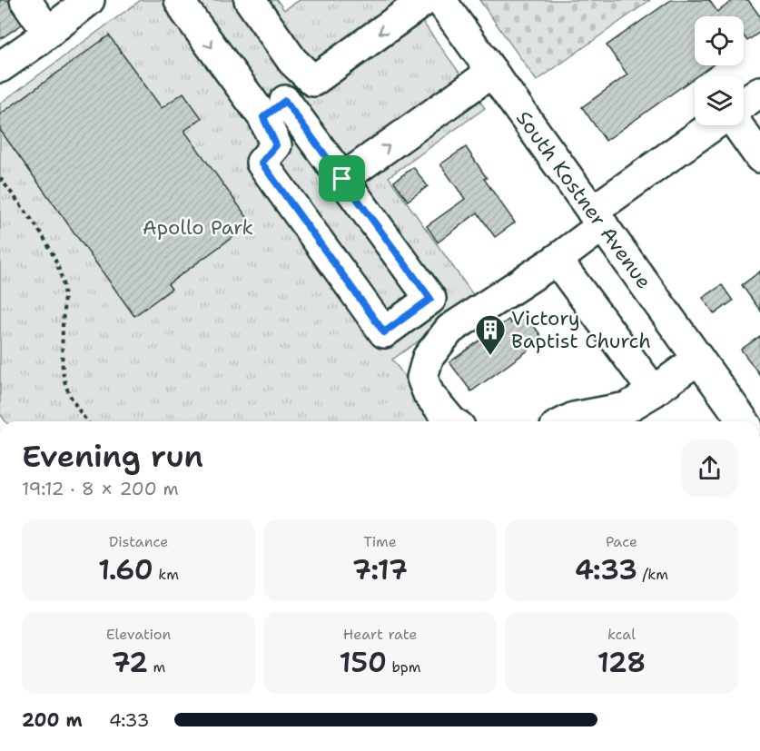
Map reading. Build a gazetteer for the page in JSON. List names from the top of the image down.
{
  "streets": {
    "street": ["South Kostner Avenue"]
  },
  "parks": ["Apollo Park"],
  "places": {
    "building": ["Victory Baptist Church"]
  },
  "page": {
    "heading": ["Evening run", "19:12 · 8 × 200 m"],
    "stats": [
      ["Distance", "1.60 km"],
      ["Time", "7:17"],
      ["Pace", "4:33 /km"],
      ["Elevation", "72 m"],
      ["Heart rate", "150 bpm"],
      ["kcal", "128"]
    ],
    "list": [
      {
        "name": "200 m",
        "note": "4:33"
      }
    ]
  }
}
